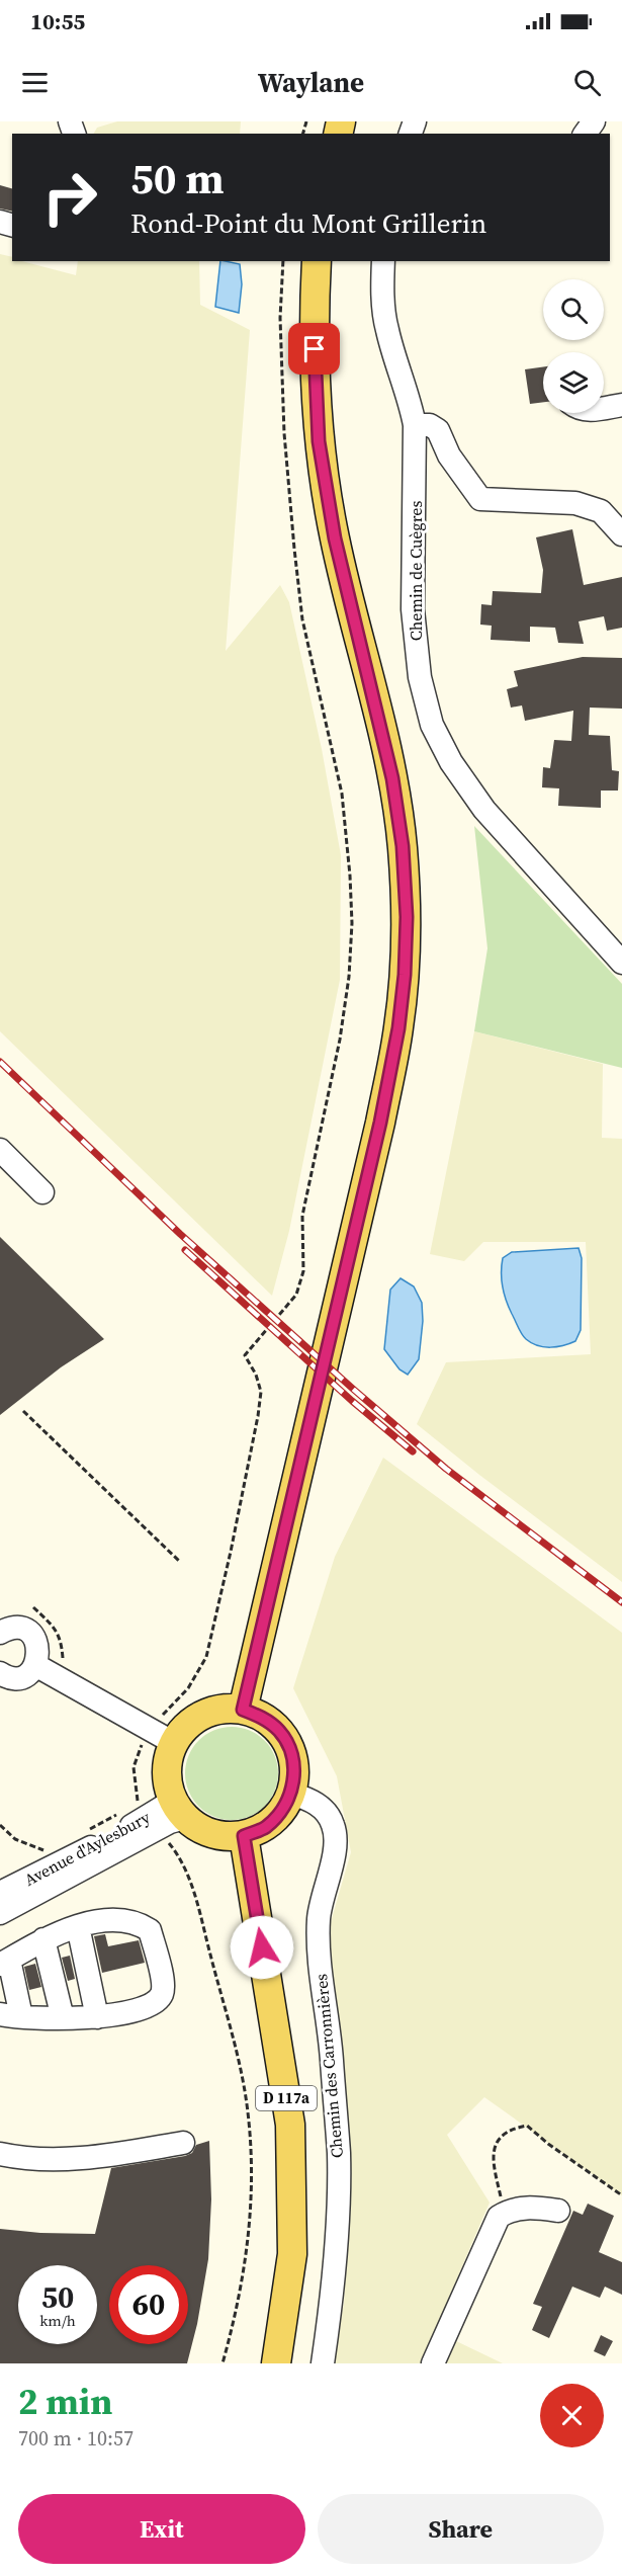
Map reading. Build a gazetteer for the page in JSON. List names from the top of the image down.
{
  "streets": {
    "main road": ["D 117a"],
    "street": ["Chemin de Cuègres", "Avenue d'Aylesbury", "Chemin des Carronnières"]
  },
  "crossings": [
    ["Avenue d'Aylesbury", "Chemin des Carronnières"],
    ["Avenue d'Aylesbury", "D 117a"],
    ["Chemin des Carronnières", "D 117a"]
  ],
  "page": {
    "status": "10:55",
    "header": "Waylane",
    "turn": ["50 m", "Rond-Point du Mont Grillerin"],
    "speed": "50 km/h",
    "limit": "60",
    "heading": ["2 min", "700 m · 10:57"],
    "buttons": ["Exit", "Share"]
  }
}
